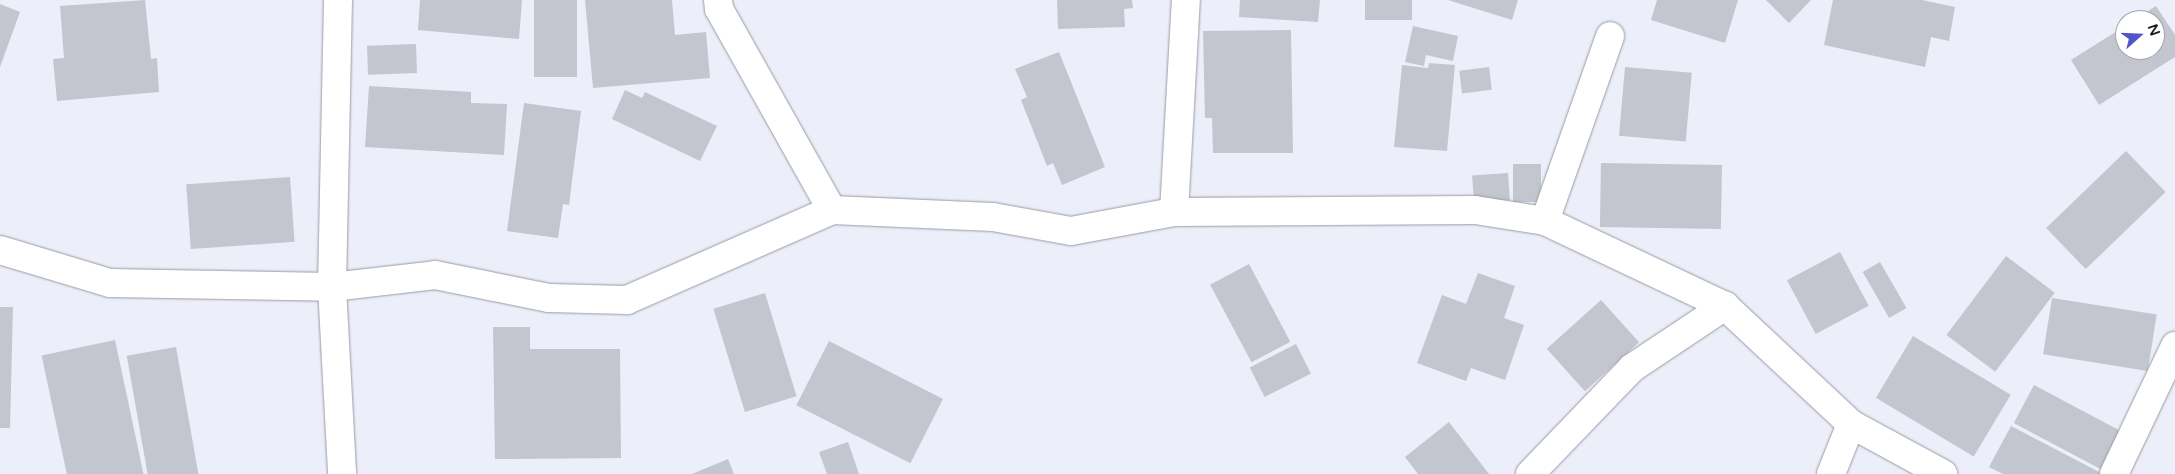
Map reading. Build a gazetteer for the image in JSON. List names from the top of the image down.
{
  "north": "right"
}
